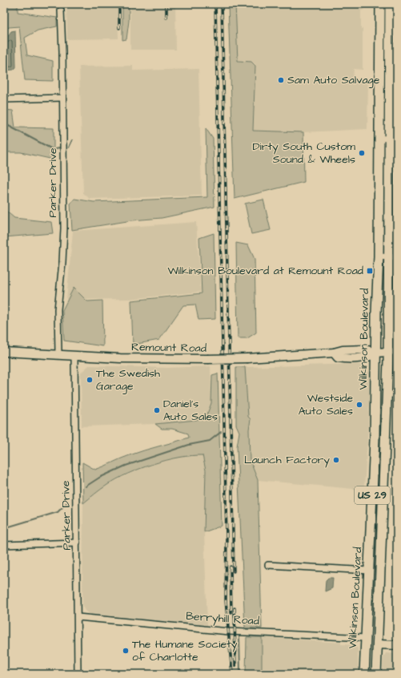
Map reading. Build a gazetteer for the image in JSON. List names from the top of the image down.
{
  "streets": {
    "main road": ["Wilkinson Boulevard", "Remount Road", "US 29"],
    "street": ["Parker Drive", "Berryhill Road"]
  },
  "crossings": [
    ["Parker Drive", "Remount Road"],
    ["Parker Drive", "Berryhill Road"],
    ["Wilkinson Boulevard", "Remount Road"],
    ["Wilkinson Boulevard", "Berryhill Road"]
  ],
  "places": {
    "other": [
      "Sam Auto Salvage",
      "Dirty South Custom Sound & Wheels",
      "The Swedish Garage",
      "Westside Auto Sales",
      "Daniel's Auto Sales",
      "Launch Factory",
      "The Humane Society of Charlotte"
    ],
    "transit": ["Wilkinson Boulevard at Remount Road"]
  }
}
